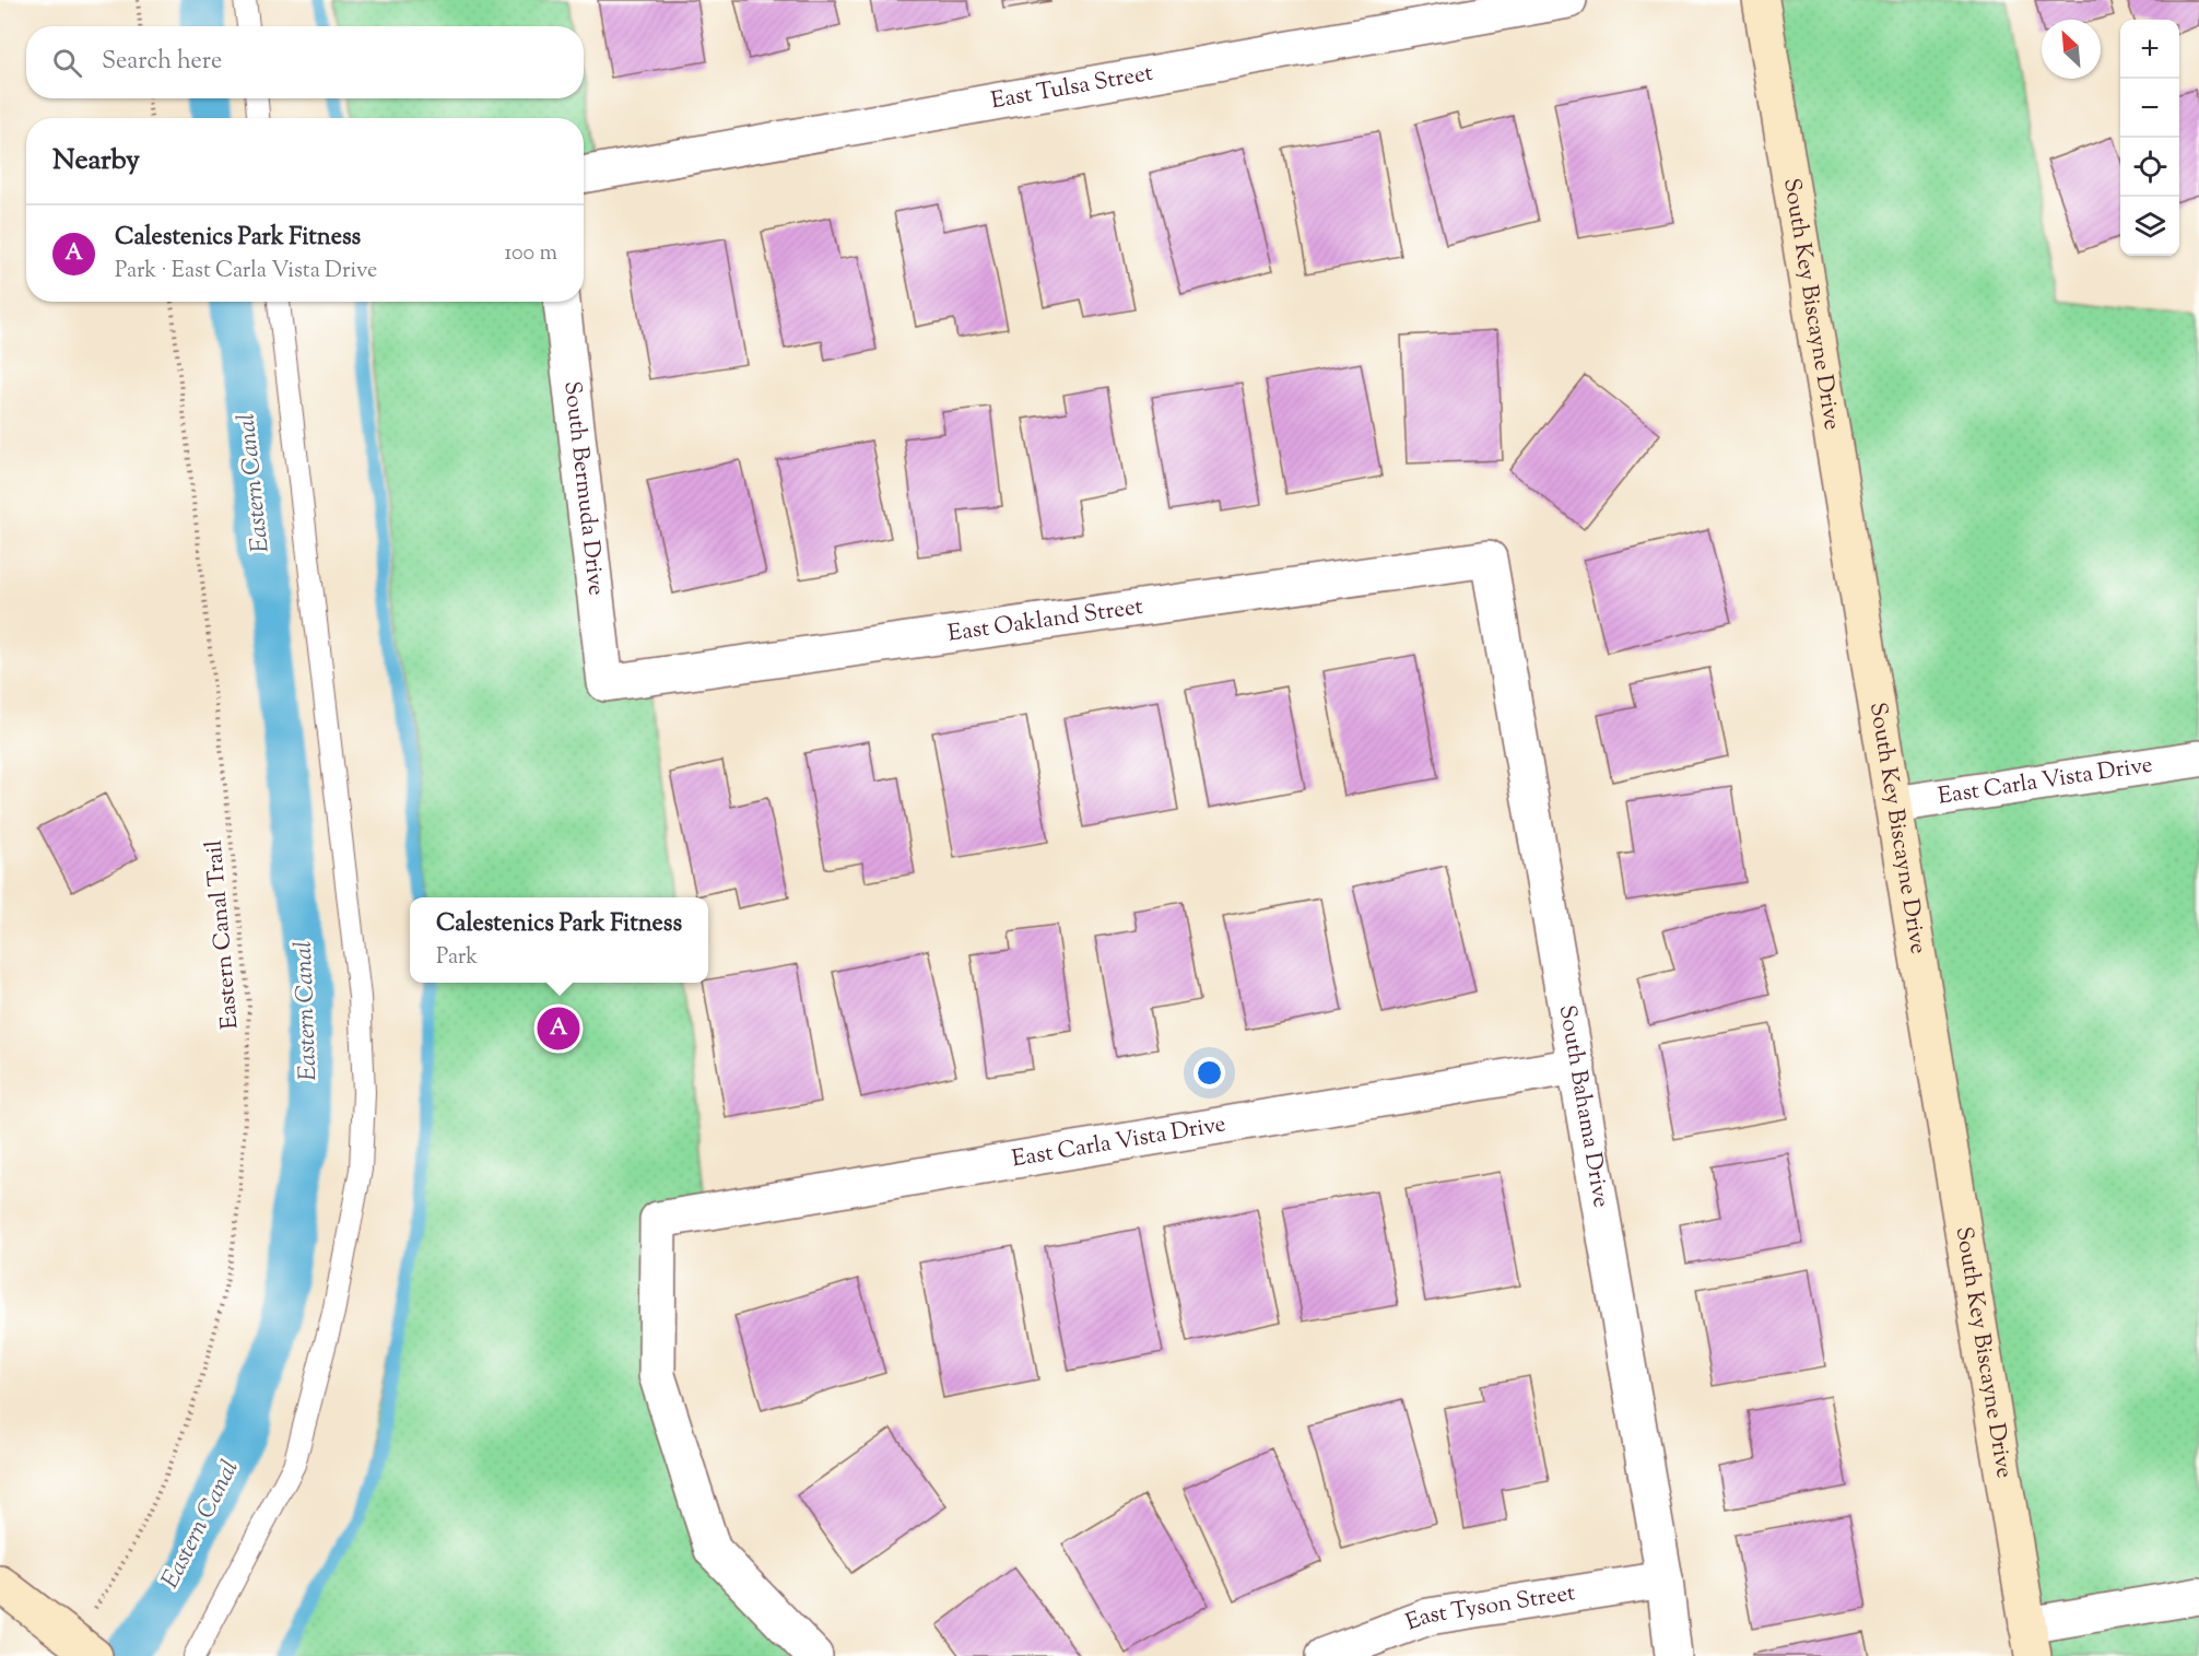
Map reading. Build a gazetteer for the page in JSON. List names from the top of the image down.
{
  "streets": {
    "street": [
      "East Tulsa Street",
      "South Key Biscayne Drive",
      "South Bermuda Drive",
      "East Oakland Street",
      "East Carla Vista Drive",
      "South Bahama Drive",
      "East Tyson Street"
    ],
    "path": ["Eastern Canal Trail"]
  },
  "crossings": [
    ["South Key Biscayne Drive", "East Carla Vista Drive"],
    ["South Bermuda Drive", "East Oakland Street"],
    ["East Oakland Street", "South Bahama Drive"],
    ["East Carla Vista Drive", "South Bahama Drive"],
    ["South Bahama Drive", "East Tyson Street"]
  ],
  "water": ["Eastern Canal"],
  "north": "top left",
  "page": {
    "map_buttons": ["+", "−"],
    "search": "Search here",
    "heading": "Nearby",
    "list": [
      {
        "mark": "A",
        "name": "Calestenics Park Fitness",
        "note": "Park · East Carla Vista Drive",
        "value": "100 m"
      }
    ],
    "popup": ["Calestenics Park Fitness", "Park"],
    "pins": "A"
  }
}
